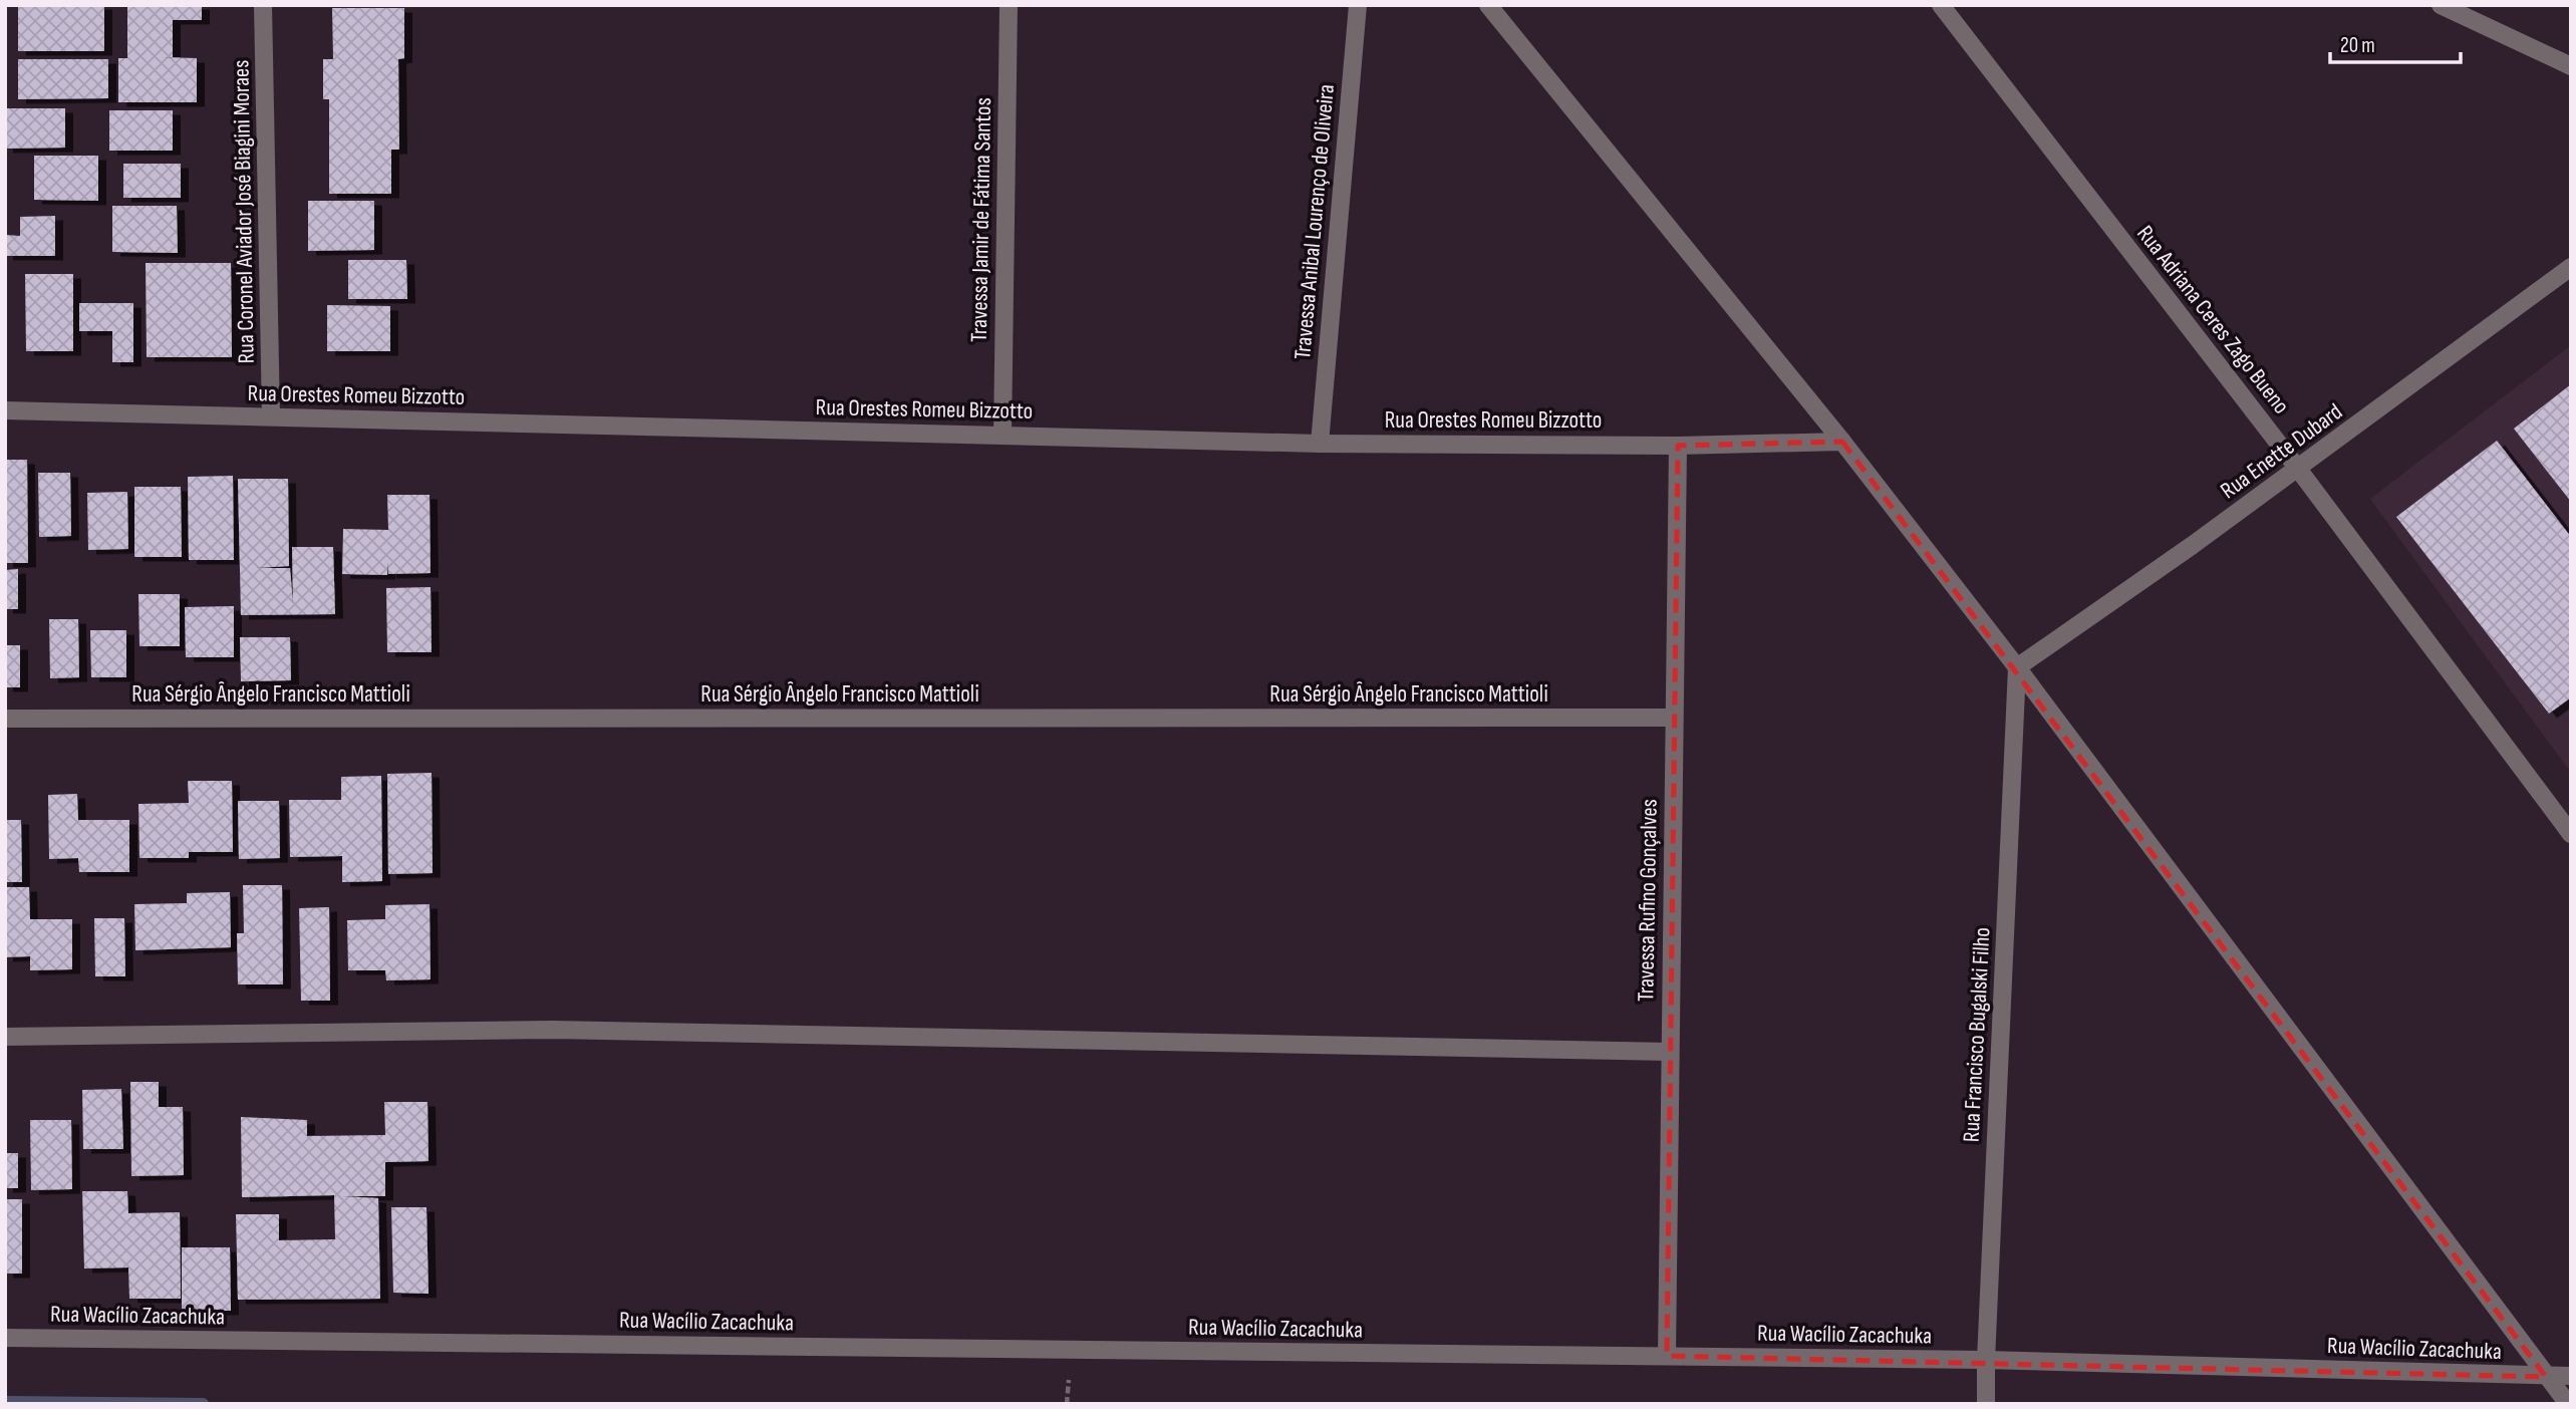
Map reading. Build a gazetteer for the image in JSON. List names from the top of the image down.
{
  "streets": {
    "street": [
      "Rua Coronel Aviador José Biagini Moraes",
      "Travessa Jamir de Fátima Santos",
      "Travessa Anibal Lourenço de Oliveira",
      "Rua Adriana Ceres Zago Bueno",
      "Rua Orestes Romeu Bizzotto",
      "Rua Enette Dubard",
      "Rua Sérgio Ângelo Francisco Mattioli",
      "Travessa Rufino Gonçalves",
      "Rua Francisco Bugalski Filho",
      "Rua Wacílio Zacachuka"
    ]
  },
  "crossings": [
    ["Rua Coronel Aviador José Biagini Moraes", "Rua Orestes Romeu Bizzotto"],
    ["Travessa Jamir de Fátima Santos", "Rua Orestes Romeu Bizzotto"],
    ["Travessa Anibal Lourenço de Oliveira", "Rua Orestes Romeu Bizzotto"],
    ["Rua Adriana Ceres Zago Bueno", "Rua Enette Dubard"],
    ["Rua Orestes Romeu Bizzotto", "Travessa Rufino Gonçalves"],
    ["Rua Enette Dubard", "Rua Francisco Bugalski Filho"],
    ["Rua Sérgio Ângelo Francisco Mattioli", "Travessa Rufino Gonçalves"],
    ["Travessa Rufino Gonçalves", "Rua Wacílio Zacachuka"],
    ["Rua Francisco Bugalski Filho", "Rua Wacílio Zacachuka"]
  ],
  "scale_bar": "20 m"
}
